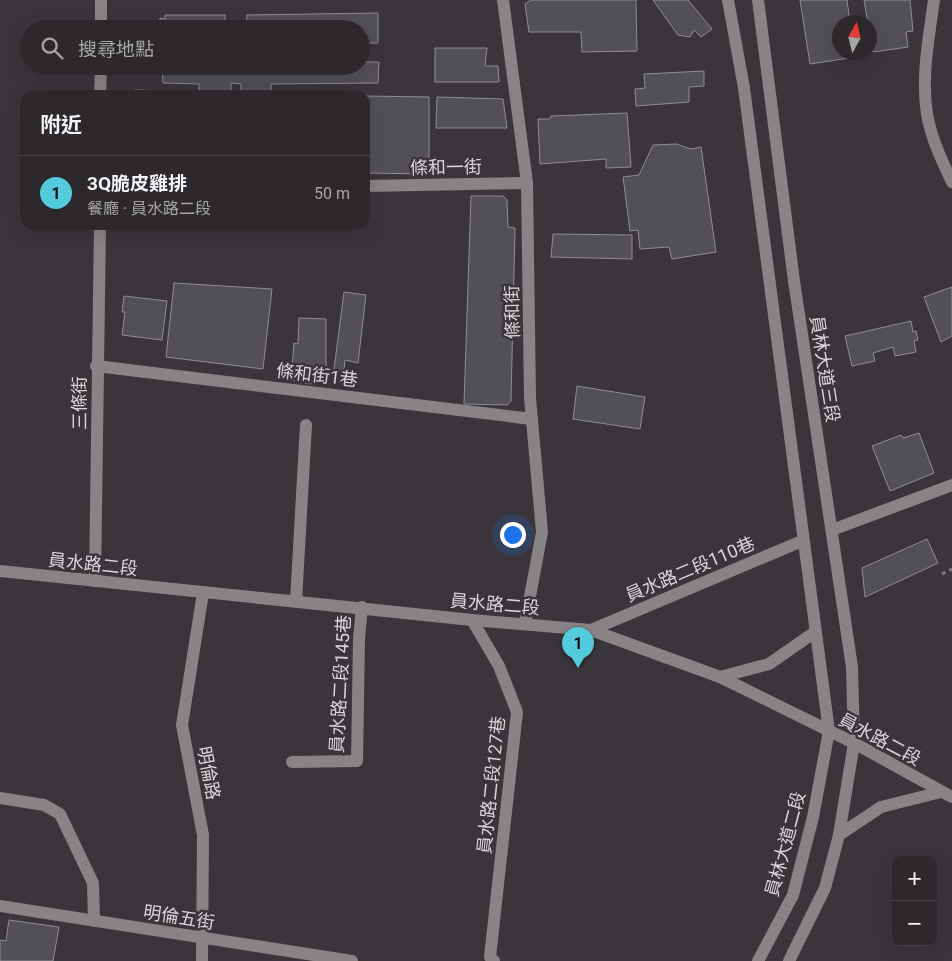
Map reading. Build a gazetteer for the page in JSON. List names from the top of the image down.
{
  "streets": {
    "street": [
      "條和一街",
      "條和街",
      "員林大道三段",
      "條和街1巷",
      "三條街",
      "員水路二段",
      "員水路二段110巷",
      "員水路二段145巷",
      "明倫路",
      "員水路二段127巷",
      "員林大道二段",
      "明倫五街"
    ]
  },
  "crossings": [
    ["條和一街", "條和街"],
    ["條和街", "條和街1巷"],
    ["條和街", "員水路二段"],
    ["員林大道三段", "員水路二段"],
    ["條和街1巷", "三條街"],
    ["三條街", "員水路二段"],
    ["員水路二段", "員水路二段110巷"],
    ["員水路二段", "員水路二段145巷"],
    ["員水路二段", "明倫路"],
    ["員水路二段", "員水路二段127巷"],
    ["員水路二段", "員林大道二段"],
    ["明倫路", "明倫五街"]
  ],
  "north": "top",
  "page": {
    "search": "搜尋地點",
    "heading": "附近",
    "list": [
      {
        "mark": "1",
        "name": "3Q脆皮雞排",
        "note": "餐廳 · 員水路二段",
        "value": "50 m"
      }
    ],
    "pins": "1",
    "map_buttons": ["+", "−"]
  }
}
